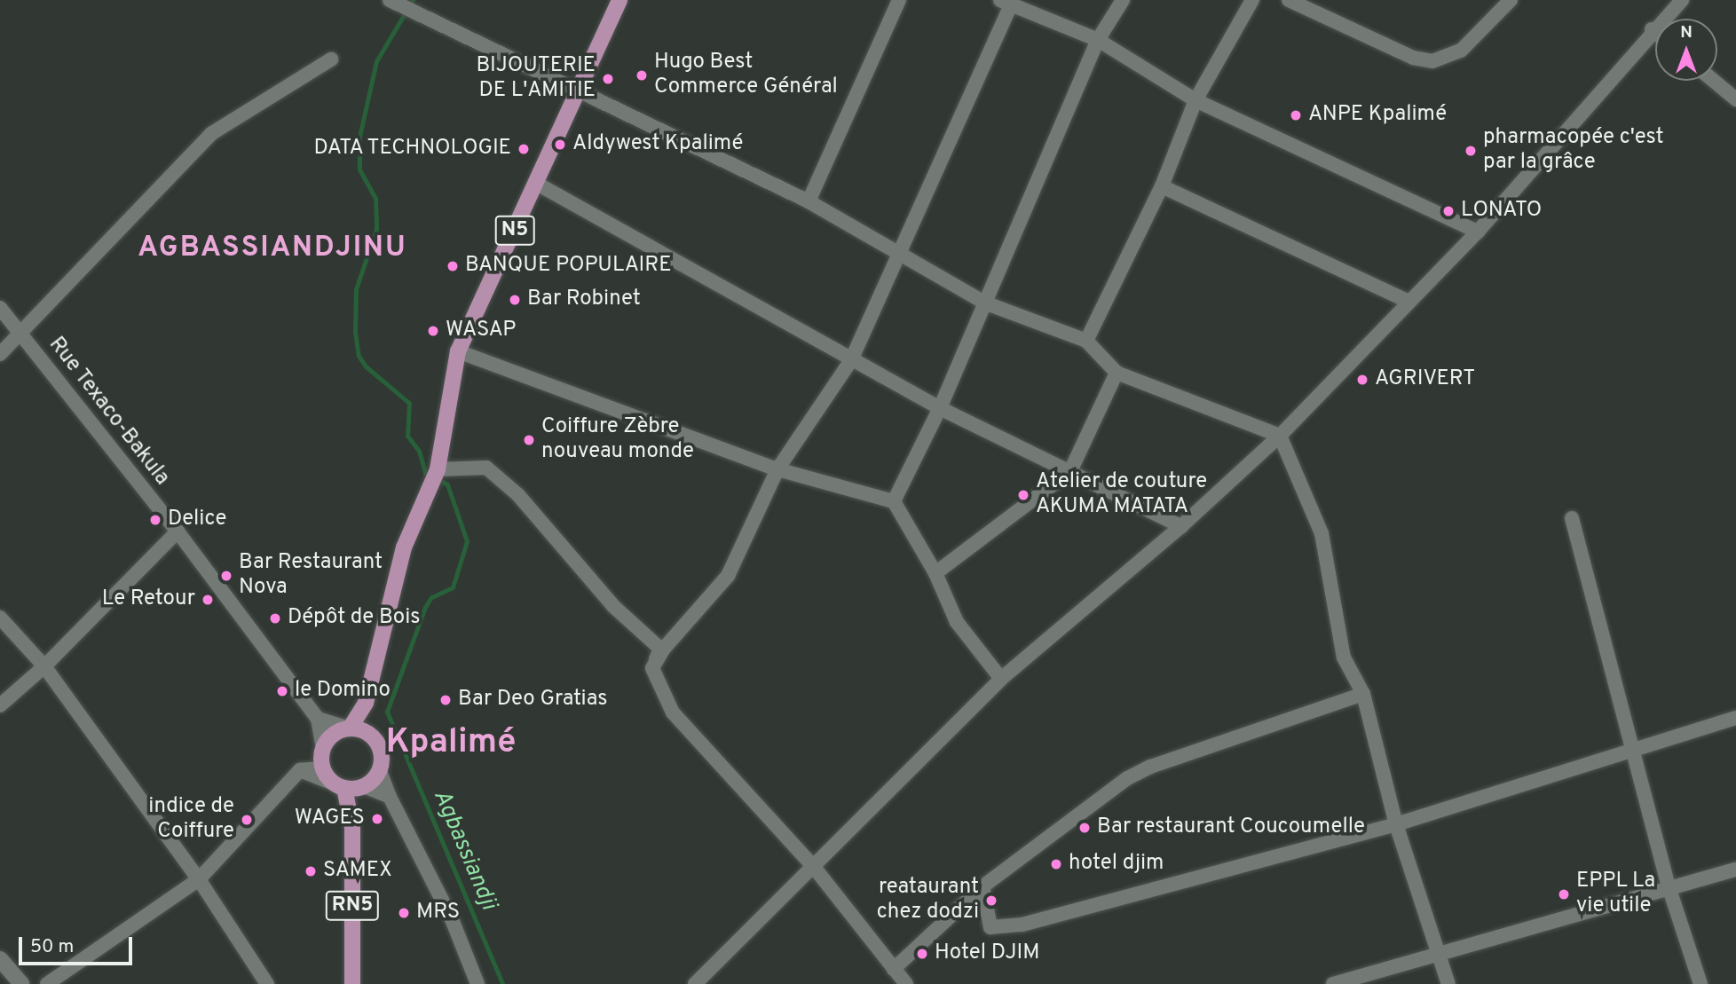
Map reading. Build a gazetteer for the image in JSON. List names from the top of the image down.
{
  "streets": {
    "main road": ["N5", "RN5"],
    "street": ["Rue Texaco-Bakula"]
  },
  "crossings": [
    ["N5", "Rue Texaco-Bakula"],
    ["N5", "RN5"],
    ["Rue Texaco-Bakula", "RN5"]
  ],
  "districts": ["AGBASSIANDJINU", "Kpalimé"],
  "water": ["Agbassiandji"],
  "places": [
    "Hugo Best Commerce Général",
    "BIJOUTERIE DE L'AMITIE",
    "ANPE Kpalimé",
    "Aldywest Kpalimé",
    "DATA TECHNOLOGIE",
    "pharmacopée c'est par la grâce",
    "LONATO",
    "BANQUE POPULAIRE",
    "Bar Robinet",
    "WASAP",
    "AGRIVERT",
    "Coiffure Zèbre nouveau monde",
    "Atelier de couture AKUMA MATATA",
    "Delice",
    "Bar Restaurant Nova",
    "Le Retour",
    "Dépôt de Bois",
    "le Domino",
    "Bar Deo Gratias",
    "WAGES",
    "indice de Coiffure",
    "Bar restaurant Coucoumelle",
    "hotel djim",
    "SAMEX",
    "EPPL La vie utile",
    "reataurant chez dodzi",
    "MRS",
    "Hotel DJIM"
  ],
  "scale_bar": "50 m",
  "north": "top"
}
